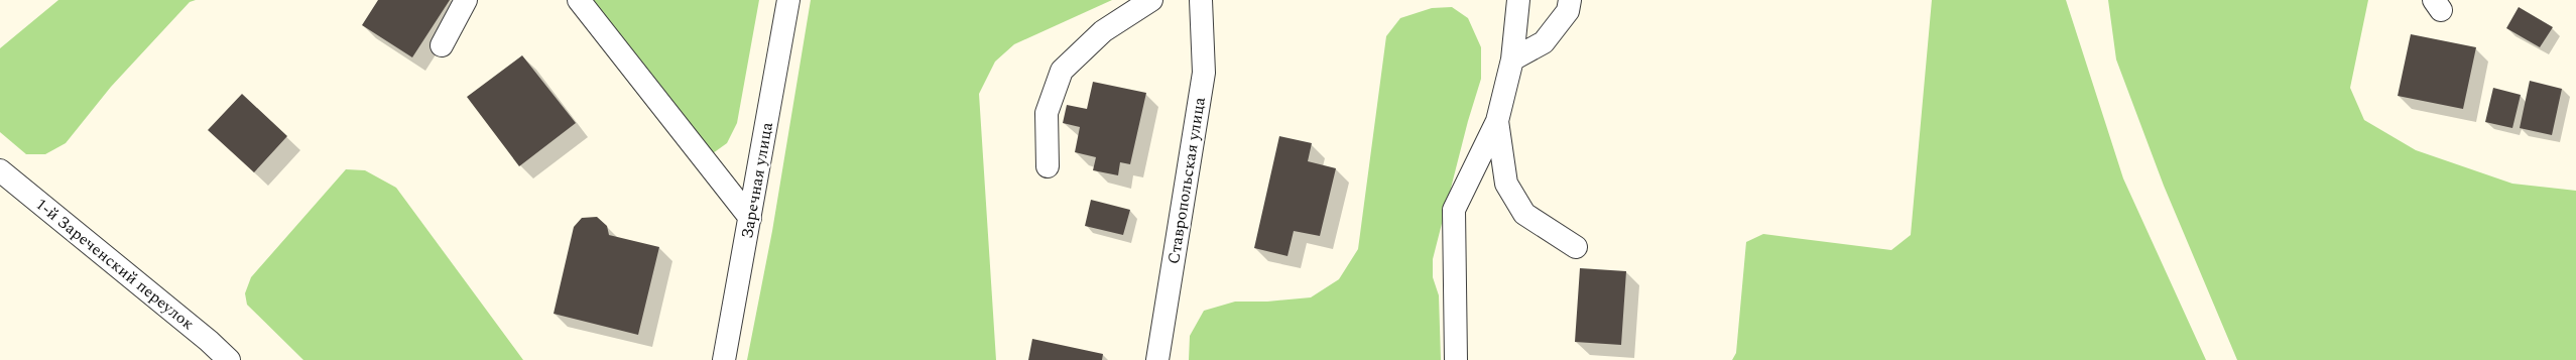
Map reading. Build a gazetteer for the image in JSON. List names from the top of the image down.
{
  "streets": {
    "street": ["Заречная улица", "Ставропольская улица", "1-й Зареченский переулок"]
  }
}
